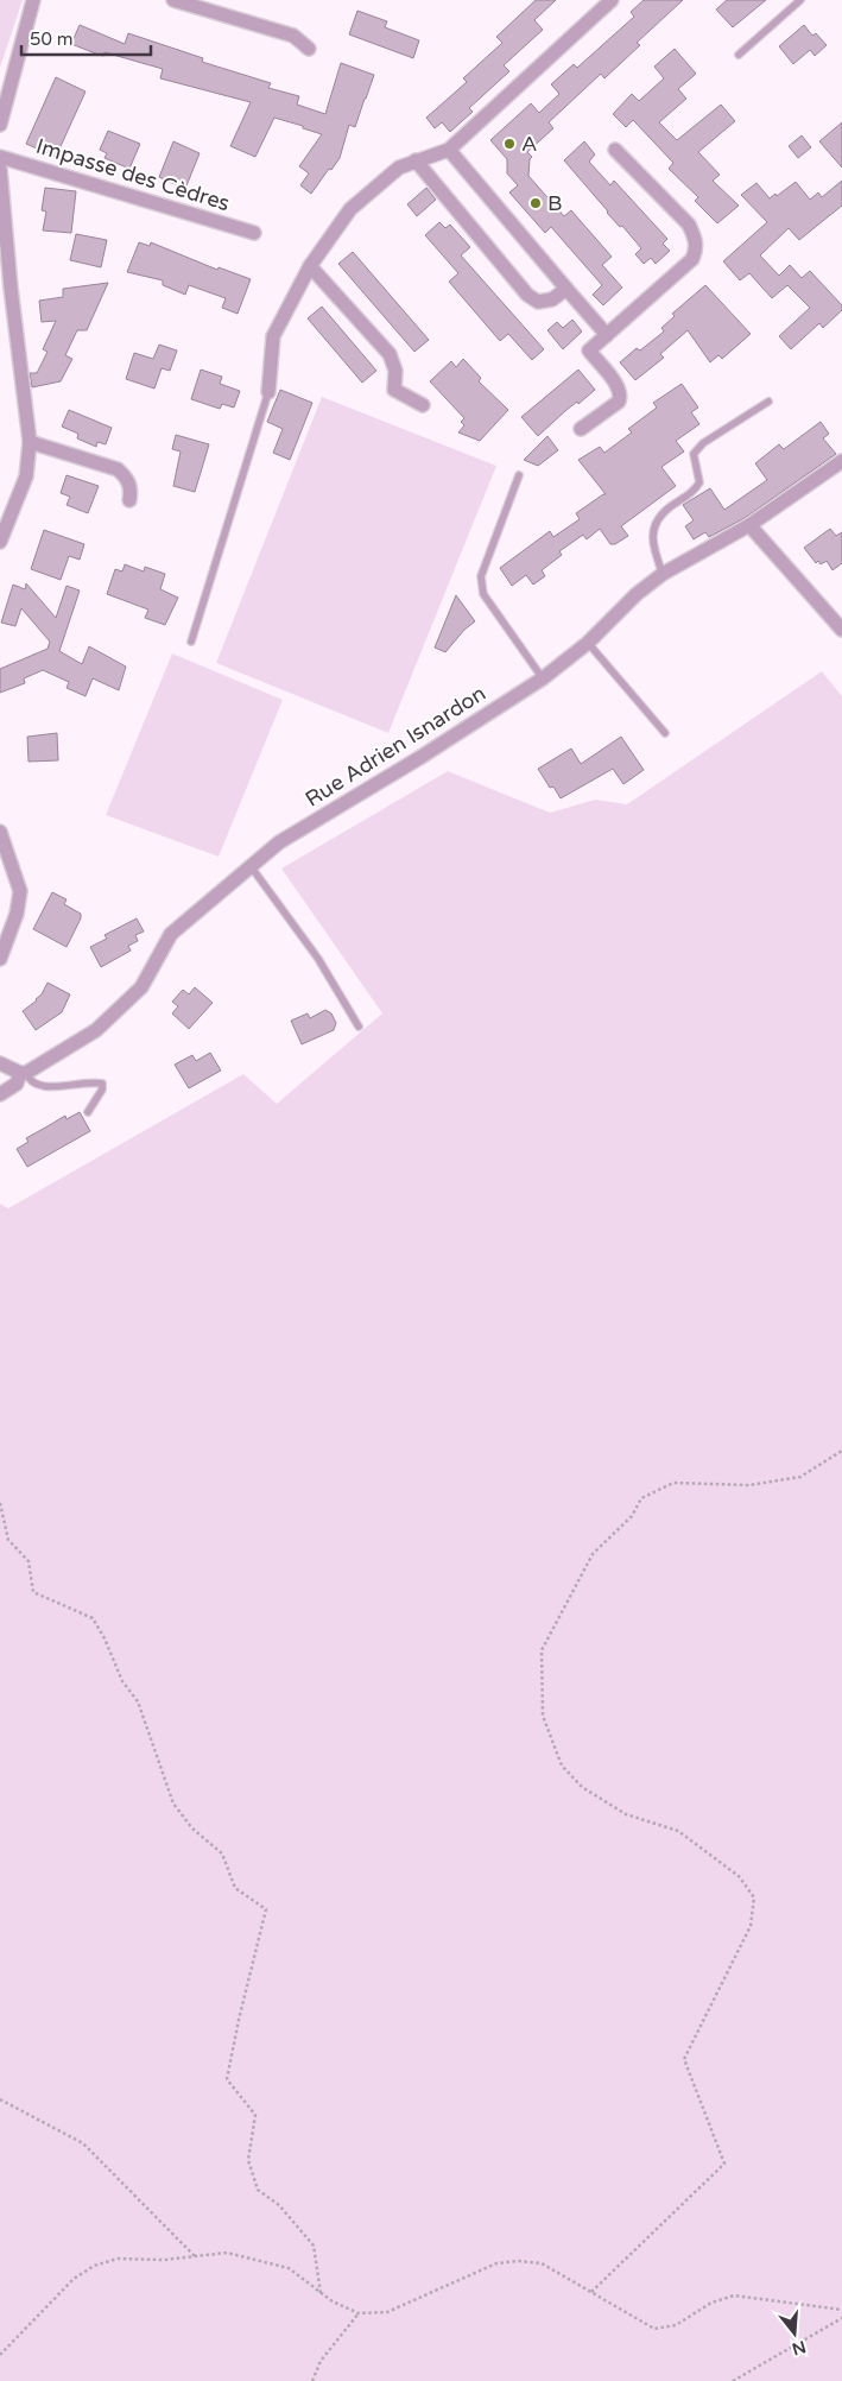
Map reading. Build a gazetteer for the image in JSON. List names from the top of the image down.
{
  "streets": {
    "street": ["Impasse des Cèdres", "Rue Adrien Isnardon"]
  },
  "places": ["A", "B"],
  "scale_bar": "50 m",
  "north": "bottom"
}
